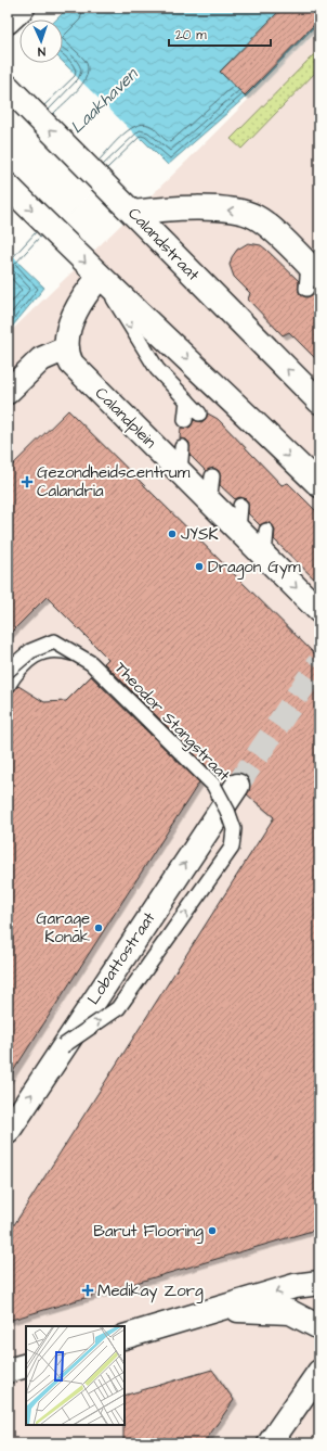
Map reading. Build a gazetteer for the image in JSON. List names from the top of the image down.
{
  "streets": {
    "street": ["Calandstraat", "Calandplein", "Lobattostraat"],
    "lane": ["Theodor Stangstraat"]
  },
  "crossings": [
    ["Theodor Stangstraat", "Lobattostraat"]
  ],
  "one_way": ["Lobattostraat"],
  "water": ["Laakhaven"],
  "places": {
    "health": ["Gezondheidscentrum Calandria", "Medikay Zorg"],
    "other": [
      "JYSK",
      "Dragon Gym",
      "Garage Konak",
      "Barut Flooring"
    ]
  },
  "scale_bar": "20 m",
  "north": "bottom"
}
